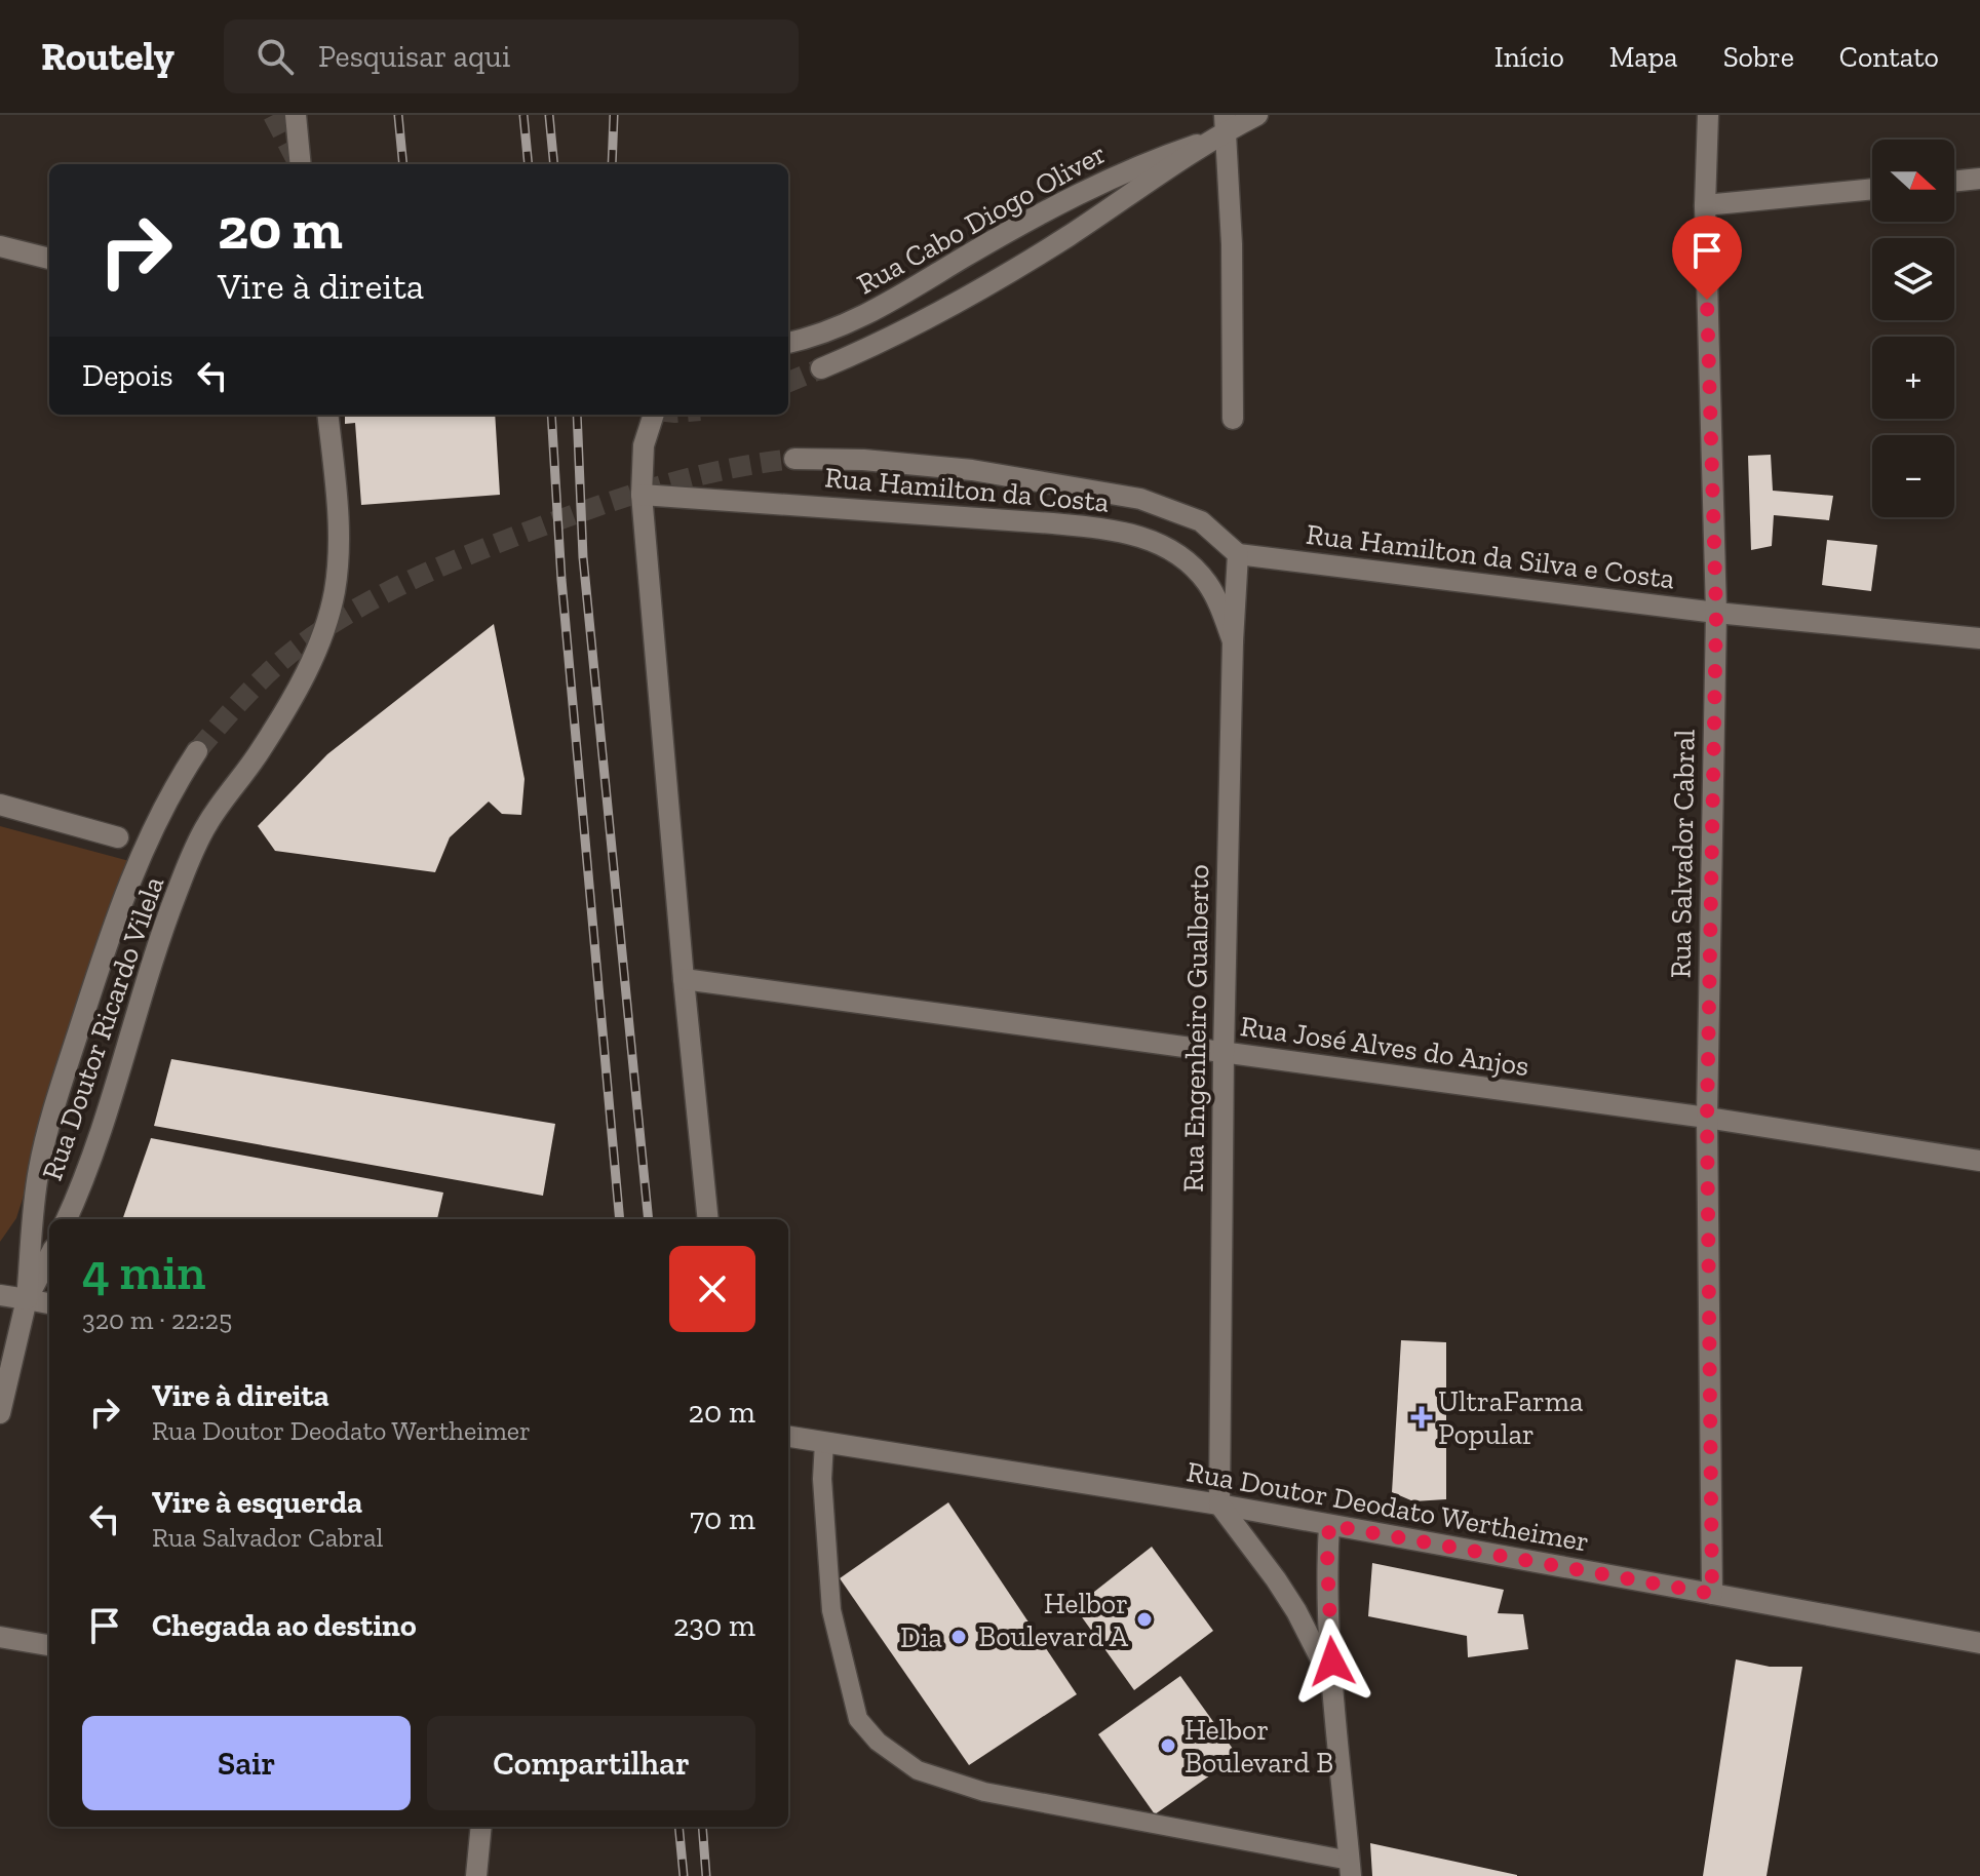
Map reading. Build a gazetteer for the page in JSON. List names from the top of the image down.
{
  "streets": {
    "street": [
      "Rua Cabo Diogo Oliver",
      "Rua Hamilton da Costa",
      "Rua Hamilton da Silva e Costa",
      "Rua Salvador Cabral",
      "Rua Doutor Ricardo Vilela",
      "Rua Engenheiro Gualberto",
      "Rua José Alves do Anjos",
      "Rua Doutor Deodato Wertheimer"
    ]
  },
  "crossings": [
    ["Rua Hamilton da Costa", "Rua Engenheiro Gualberto"],
    ["Rua Hamilton da Silva e Costa", "Rua Salvador Cabral"],
    ["Rua Hamilton da Silva e Costa", "Rua Engenheiro Gualberto"],
    ["Rua Salvador Cabral", "Rua José Alves do Anjos"],
    ["Rua Salvador Cabral", "Rua Doutor Deodato Wertheimer"],
    ["Rua Engenheiro Gualberto", "Rua José Alves do Anjos"],
    ["Rua Engenheiro Gualberto", "Rua Doutor Deodato Wertheimer"]
  ],
  "places": {
    "health": ["UltraFarma Popular"],
    "other": ["Helbor Boulevard A", "Dia", "Helbor Boulevard B"]
  },
  "north": "right",
  "page": {
    "header": "Routely",
    "search": "Pesquisar aqui",
    "nav": [
      "Início",
      "Mapa",
      "Sobre",
      "Contato"
    ],
    "map_buttons": ["+", "−"],
    "turn": ["20 m", "Vire à direita"],
    "then": "Depois",
    "heading": ["4 min", "320 m · 22:25"],
    "list": [
      {
        "name": "Vire à direita",
        "note": "Rua Doutor Deodato Wertheimer",
        "value": "20 m"
      },
      {
        "name": "Vire à esquerda",
        "note": "Rua Salvador Cabral",
        "value": "70 m"
      },
      {
        "name": "Chegada ao destino",
        "value": "230 m"
      }
    ],
    "buttons": ["Sair", "Compartilhar"]
  }
}
